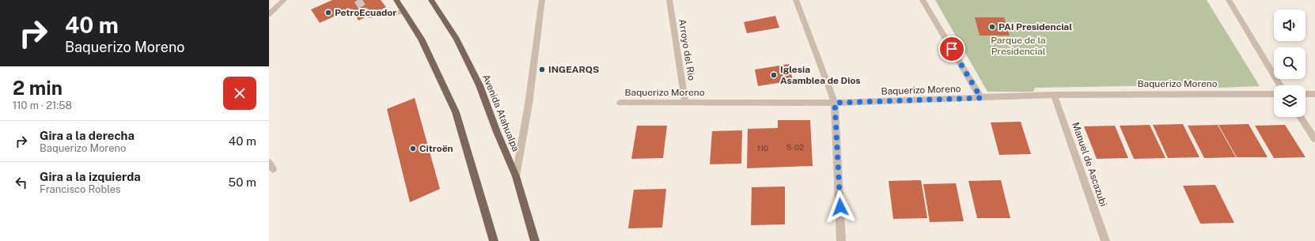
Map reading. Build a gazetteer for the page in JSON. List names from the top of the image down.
{
  "streets": {
    "main road": ["Avenida Atahualpa"],
    "street": ["Arroyo del Rio", "Baquerizo Moreno", "Manuel de Ascazubi"]
  },
  "crossings": [
    ["Arroyo del Rio", "Baquerizo Moreno"],
    ["Baquerizo Moreno", "Manuel de Ascazubi"]
  ],
  "parks": ["Parque de la Presidencial"],
  "places": [
    "PetroEcuador",
    "PAI Presidencial",
    "INGEARQS",
    "Iglesia Asamblea de Dios",
    "Citroën"
  ],
  "house_numbers": ["5-02", "110"],
  "page": {
    "turn": ["40 m", "Baquerizo Moreno"],
    "heading": ["2 min", "110 m · 21:58"],
    "list": [
      {
        "name": "Gira a la derecha",
        "note": "Baquerizo Moreno",
        "value": "40 m"
      },
      {
        "name": "Gira a la izquierda",
        "note": "Francisco Robles",
        "value": "50 m"
      }
    ]
  }
}
